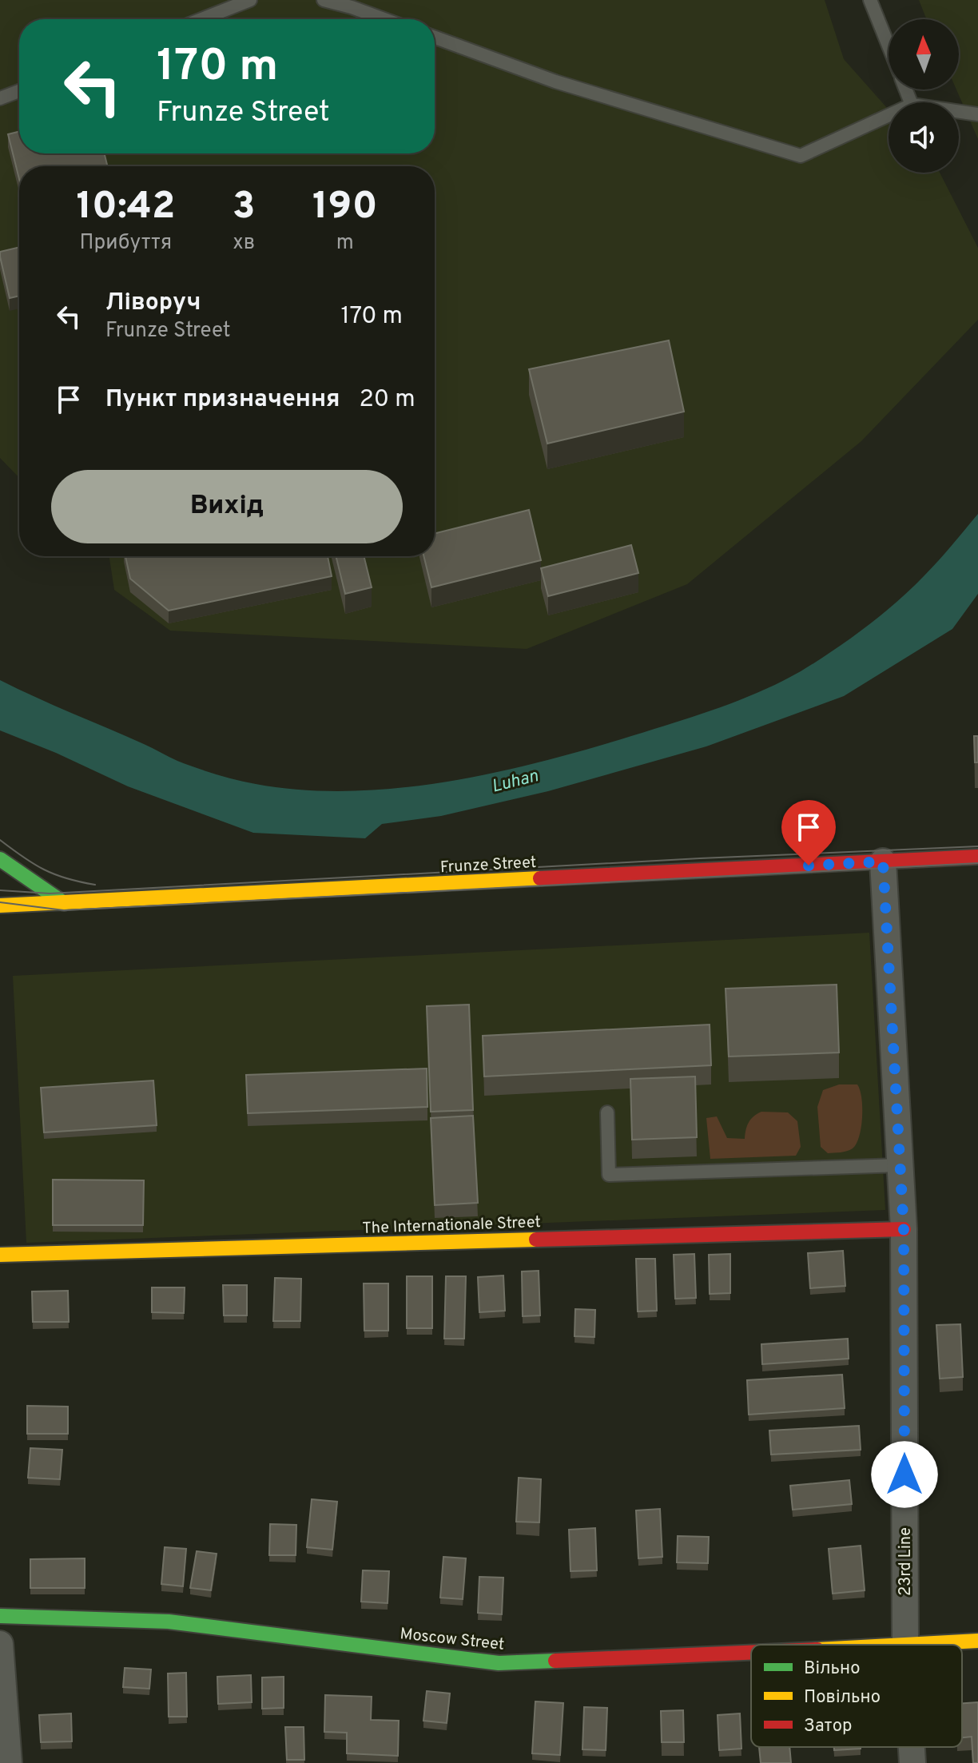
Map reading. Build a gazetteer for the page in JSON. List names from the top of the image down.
{
  "streets": {
    "street": [
      "Frunze Street",
      "The Internationale Street",
      "23rd Line",
      "Moscow Street"
    ]
  },
  "crossings": [
    ["Frunze Street", "23rd Line"],
    ["The Internationale Street", "23rd Line"]
  ],
  "water": ["Luhan"],
  "legend": ["Вільно", "Повільно", "Затор"],
  "north": "top",
  "page": {
    "turn": ["170 m", "Frunze Street"],
    "eta": [
      "10:42",
      "Прибуття",
      "3",
      "хв",
      "190",
      "m"
    ],
    "list": [
      {
        "name": "Ліворуч",
        "note": "Frunze Street",
        "value": "170 m"
      },
      {
        "name": "Пункт призначення",
        "value": "20 m"
      }
    ],
    "buttons": "Вихід"
  }
}
